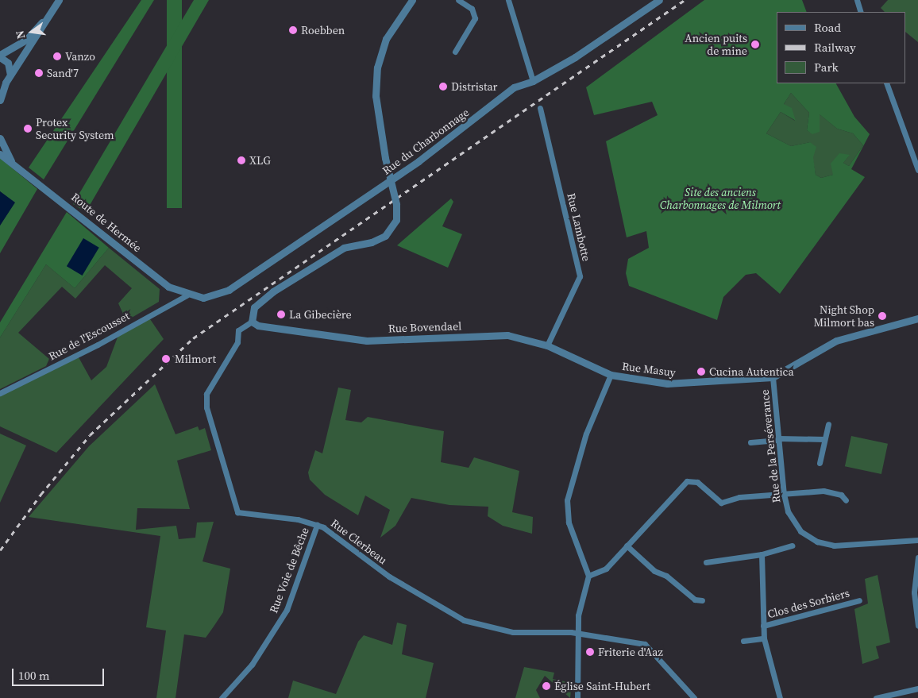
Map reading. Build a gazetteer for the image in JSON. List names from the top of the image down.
{
  "streets": {
    "street": [
      "Rue du Charbonnage",
      "Route de Hermée",
      "Rue Lambotte",
      "Rue Bovendael",
      "Rue de l'Escousset",
      "Rue Masuy",
      "Rue de la Perséverance",
      "Rue Clerbeau",
      "Rue Voie de Bêche",
      "Clos des Sorbiers"
    ]
  },
  "crossings": [
    ["Rue du Charbonnage", "Route de Hermée"],
    ["Route de Hermée", "Rue de l'Escousset"],
    ["Rue Lambotte", "Rue Bovendael"],
    ["Rue Bovendael", "Rue Masuy"],
    ["Rue Bovendael", "Rue Clerbeau"],
    ["Rue Masuy", "Rue de la Perséverance"],
    ["Rue Clerbeau", "Rue Voie de Bêche"]
  ],
  "parks": ["Site des anciens Charbonnages de Milmort"],
  "places": [
    "Roebben",
    "Ancien puits de mine",
    "Vanzo",
    "Sand'7",
    "Distristar",
    "Protex Security System",
    "XLG",
    "La Gibecière",
    "Night Shop Milmort bas",
    "Milmort",
    "Cucina Autentica",
    "Friterie d'Aaz",
    "Église Saint-Hubert"
  ],
  "legend": ["Road", "Railway", "Park"],
  "scale_bar": "100 m",
  "north": "left"
}
